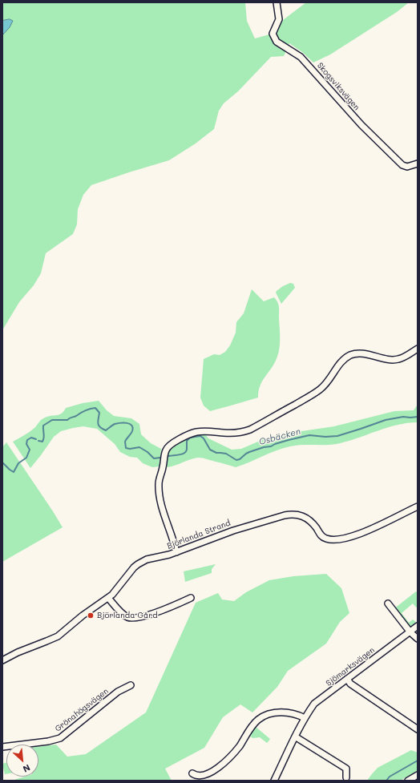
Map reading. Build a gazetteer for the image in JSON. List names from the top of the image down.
{
  "streets": {
    "street": [
      "Skogsviksvägen",
      "Björlanda Strand",
      "Sjömarksvägen",
      "Grönahögsvägen"
    ]
  },
  "water": ["Osbäcken"],
  "places": ["Björlanda Gård"],
  "north": "bottom right"
}
